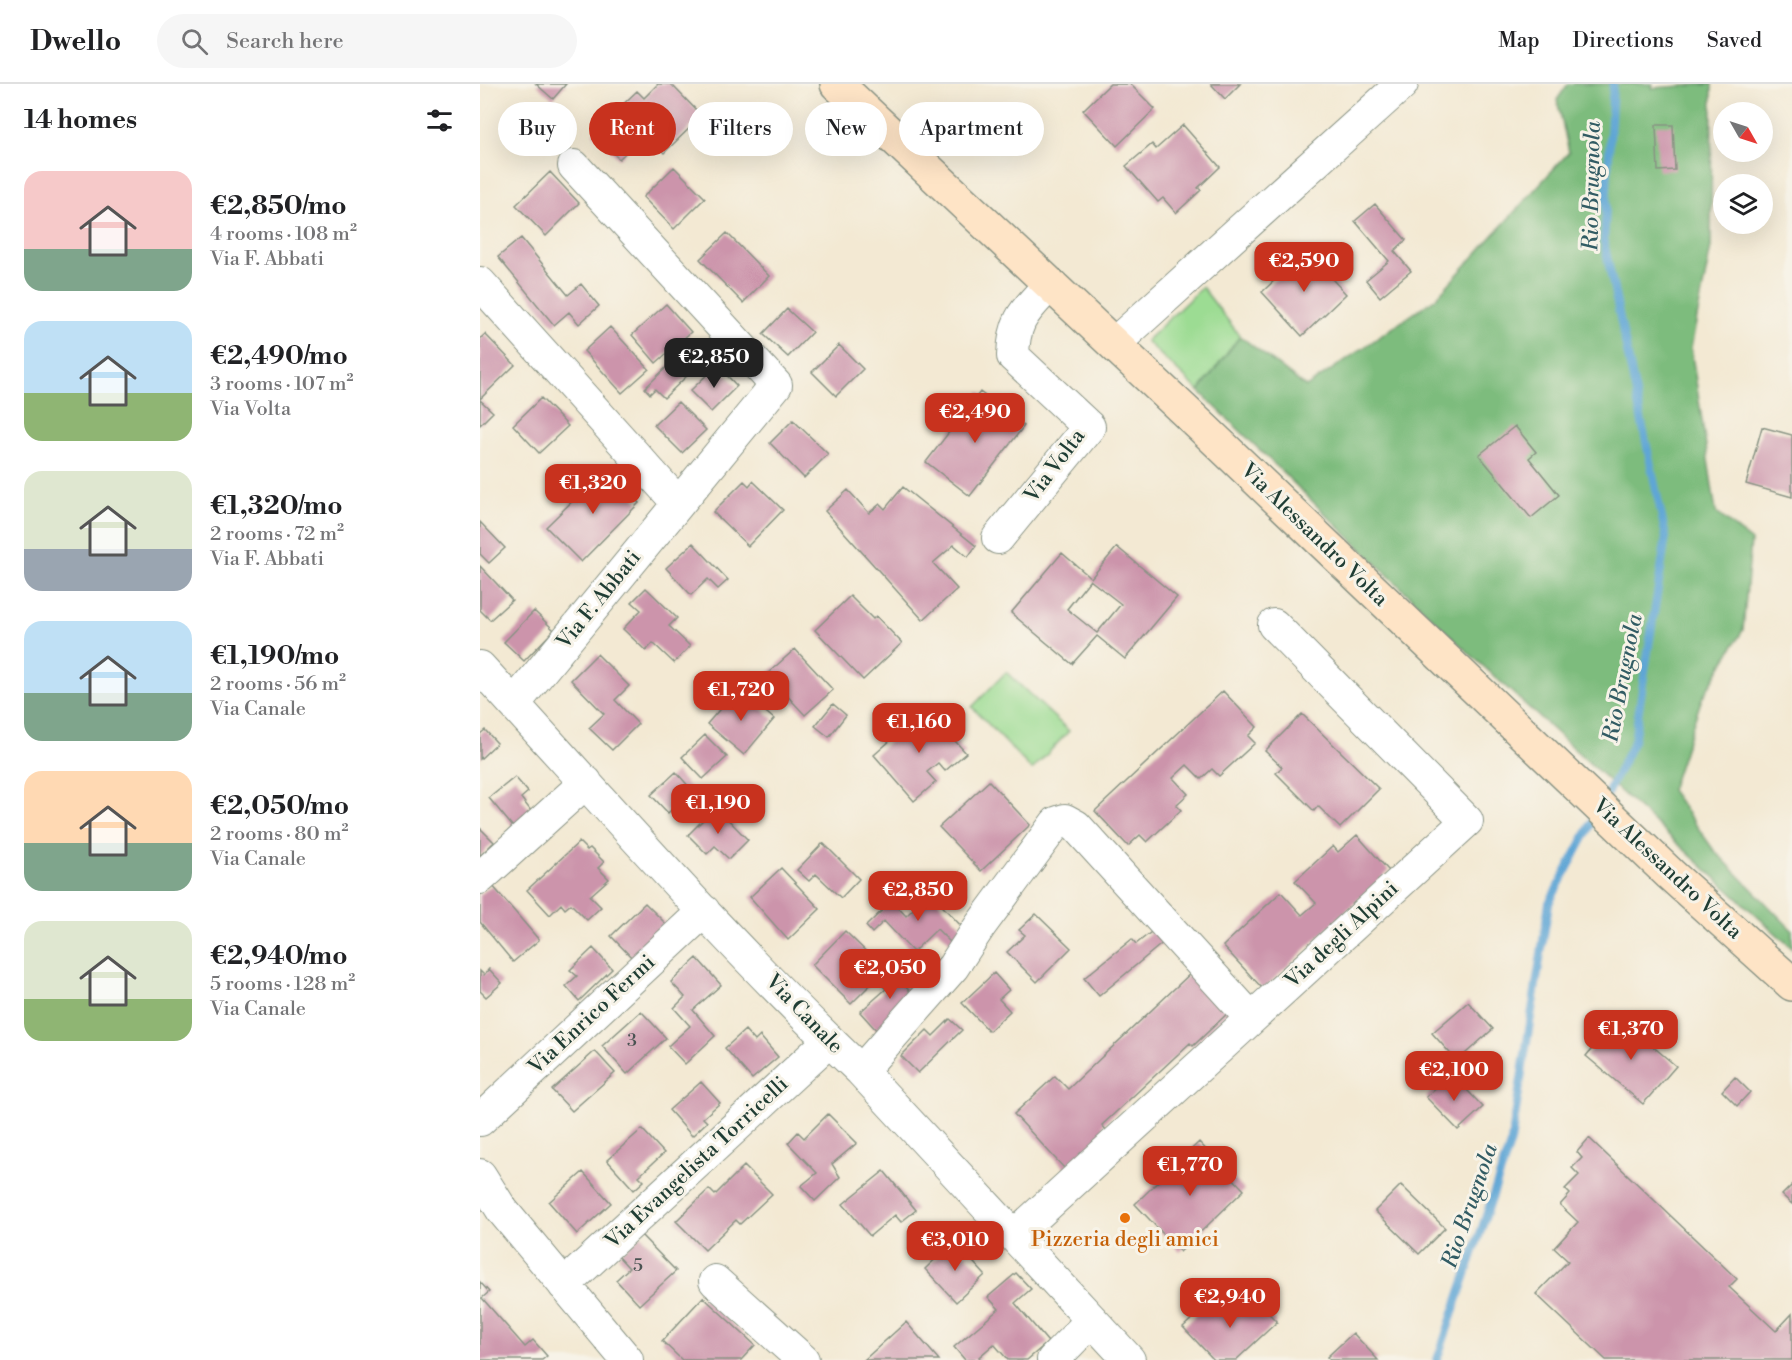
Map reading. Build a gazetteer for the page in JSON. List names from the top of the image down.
{
  "streets": {
    "main road": ["Via Alessandro Volta"],
    "street": [
      "Via Volta",
      "Via F. Abbati",
      "Via degli Alpini",
      "Via Canale",
      "Via Enrico Fermi",
      "Via Evangelista Torricelli"
    ]
  },
  "crossings": [
    ["Via Volta", "Via Alessandro Volta"],
    ["Via F. Abbati", "Via Canale"],
    ["Via degli Alpini", "Via Canale"],
    ["Via Canale", "Via Enrico Fermi"],
    ["Via Canale", "Via Evangelista Torricelli"]
  ],
  "water": ["Rio Brugnola"],
  "places": ["Pizzeria degli amici"],
  "house_numbers": ["3", "5"],
  "north": "bottom right",
  "page": {
    "header": "Dwello",
    "search": "Search here",
    "nav": ["Map", "Directions", "Saved"],
    "heading": "14 homes",
    "chip": [
      "Buy",
      "Rent",
      "Filters",
      "New",
      "Apartment"
    ],
    "list": [
      {
        "name": "€2,850/mo",
        "note": "4 rooms · 108 m² · Via F. Abbati"
      },
      {
        "name": "€2,490/mo",
        "note": "3 rooms · 107 m² · Via Volta"
      },
      {
        "name": "€1,320/mo",
        "note": "2 rooms · 72 m² · Via F. Abbati"
      },
      {
        "name": "€1,190/mo",
        "note": "2 rooms · 56 m² · Via Canale"
      },
      {
        "name": "€2,050/mo",
        "note": "2 rooms · 80 m² · Via Canale"
      },
      {
        "name": "€2,940/mo",
        "note": "5 rooms · 128 m² · Via Canale"
      }
    ],
    "price": [
      "€2,590",
      "€2,850",
      "€2,490",
      "€1,320",
      "€1,720",
      "€1,160",
      "€1,190",
      "€2,850",
      "€2,050",
      "€1,370",
      "€2,100",
      "€1,770",
      "€3,010",
      "€2,940"
    ]
  }
}
